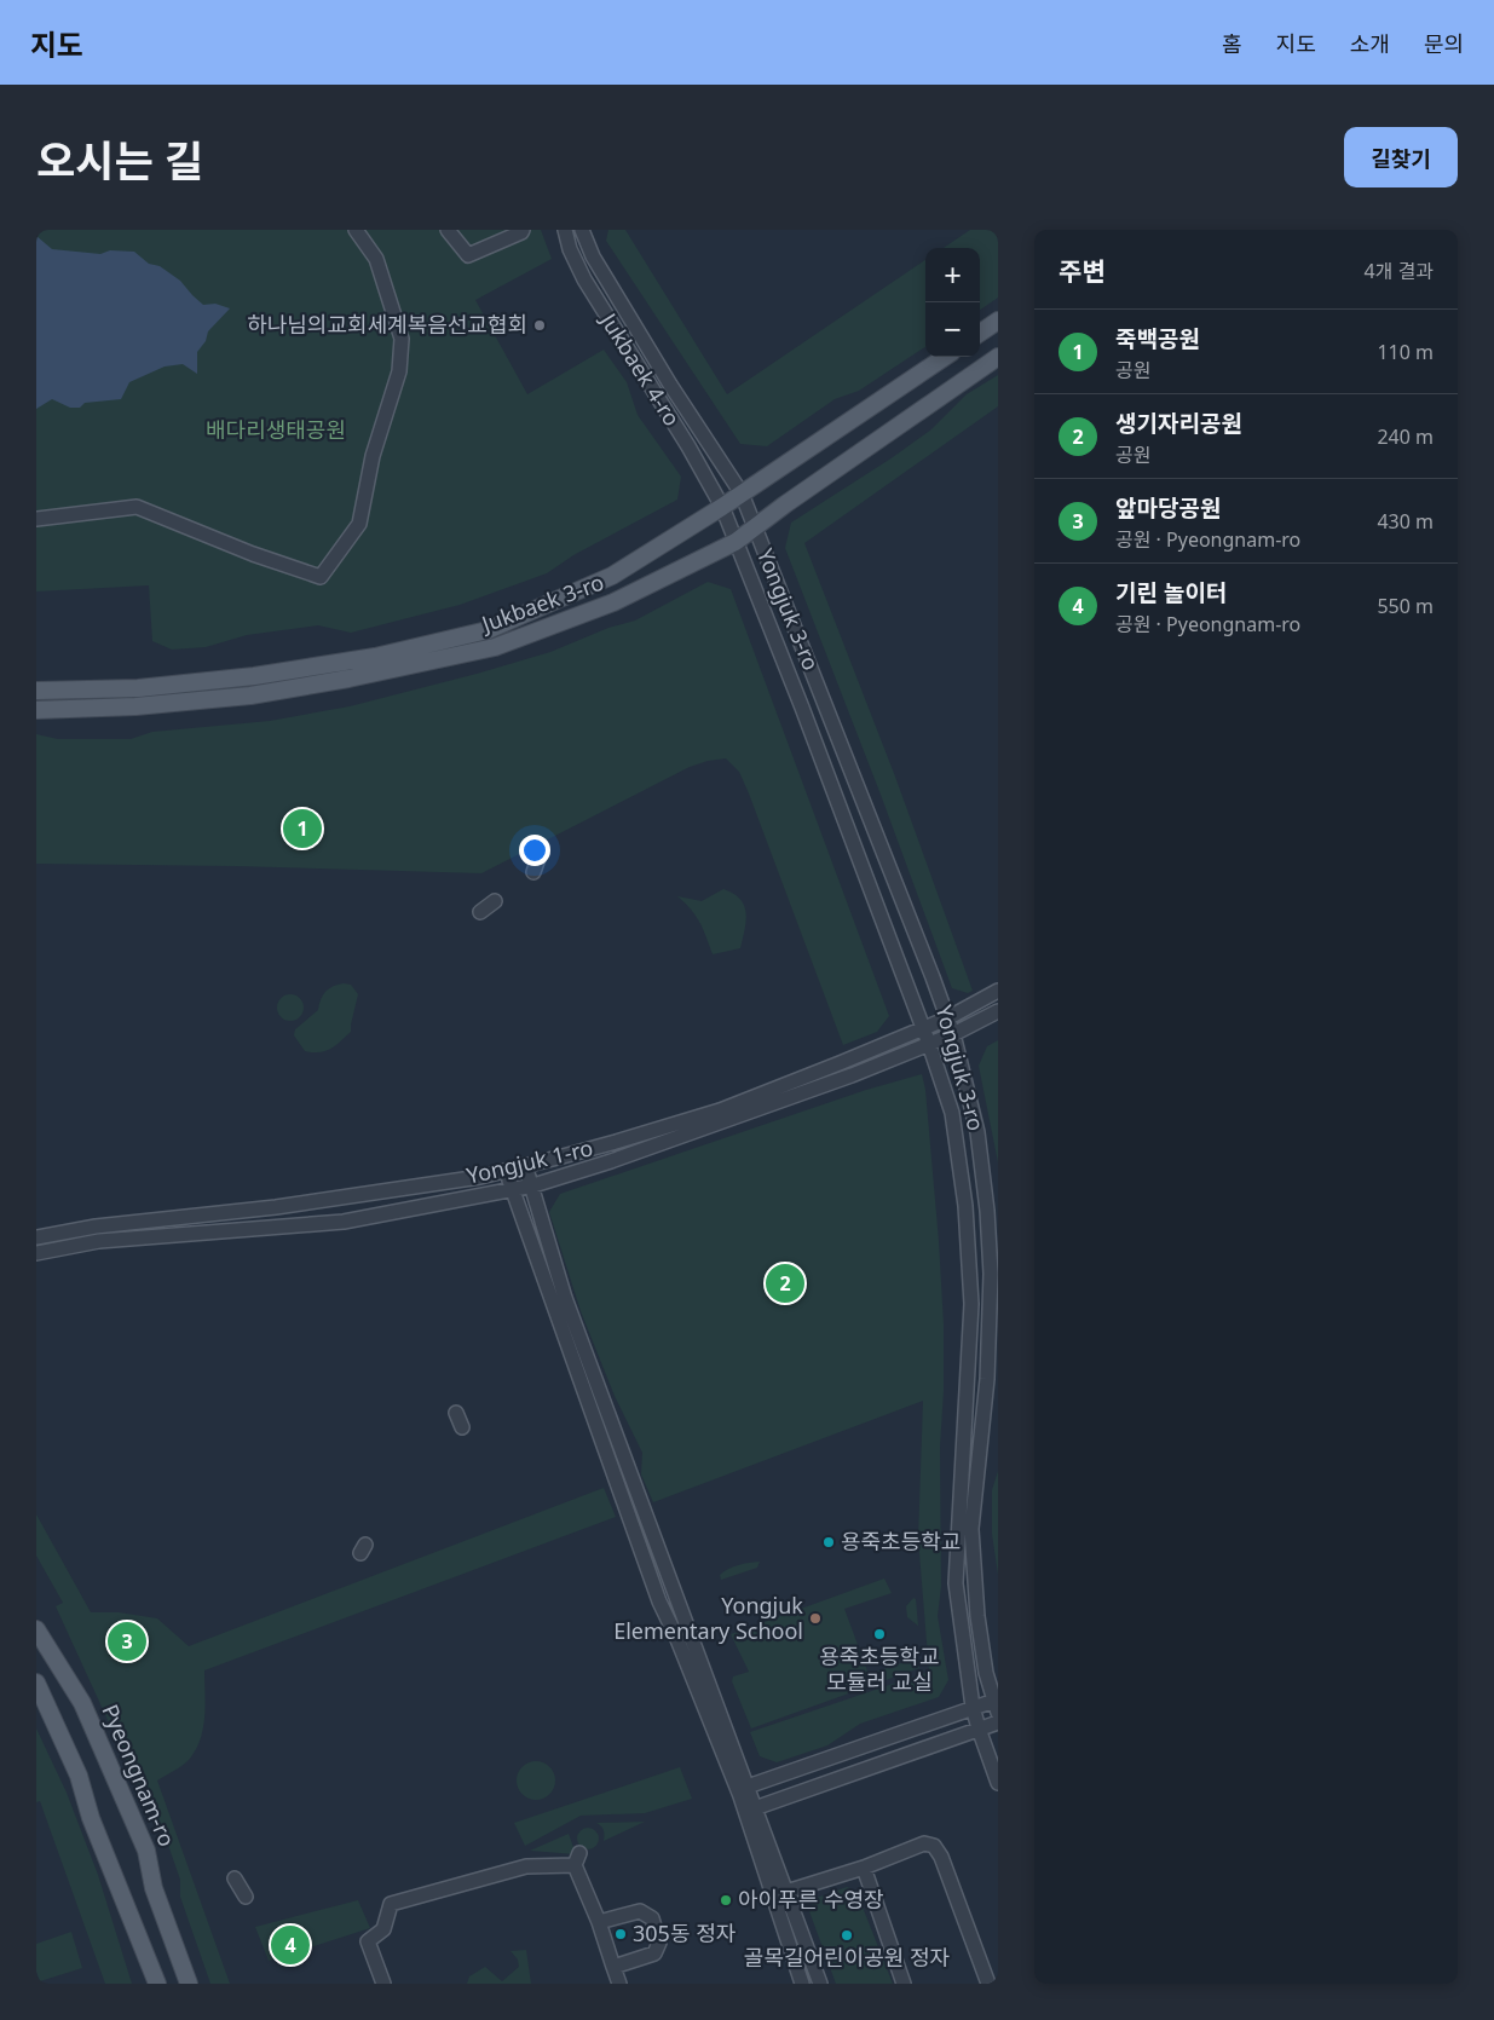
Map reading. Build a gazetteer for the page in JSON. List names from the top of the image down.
{
  "streets": {
    "main road": ["Jukbaek 3-ro", "Pyeongnam-ro"],
    "street": ["Jukbaek 4-ro", "Yongjuk 3-ro", "Yongjuk 1-ro"]
  },
  "crossings": [
    ["Jukbaek 4-ro", "Jukbaek 3-ro"],
    ["Jukbaek 4-ro", "Yongjuk 3-ro"],
    ["Jukbaek 4-ro", "Yongjuk 1-ro"],
    ["Jukbaek 3-ro", "Yongjuk 3-ro"],
    ["Yongjuk 3-ro", "Yongjuk 1-ro"]
  ],
  "parks": ["배다리생태공원"],
  "places": [
    "하나님의교회세계복음선교협회",
    "용죽초등학교",
    "Yongjuk Elementary School",
    "용죽초등학교 모듈러 교실",
    "아이푸른 수영장",
    "305동 정자",
    "골목길어린이공원 정자"
  ],
  "page": {
    "header": "지도",
    "nav": [
      "홈",
      "지도",
      "소개",
      "문의"
    ],
    "title": "오시는 길",
    "buttons": "길찾기",
    "heading": ["주변", "4개 결과"],
    "map_buttons": ["+", "−"],
    "list": [
      {
        "mark": "1",
        "name": "죽백공원",
        "note": "공원",
        "value": "110 m"
      },
      {
        "mark": "2",
        "name": "생기자리공원",
        "note": "공원",
        "value": "240 m"
      },
      {
        "mark": "3",
        "name": "앞마당공원",
        "note": "공원 · Pyeongnam-ro",
        "value": "430 m"
      },
      {
        "mark": "4",
        "name": "기린 놀이터",
        "note": "공원 · Pyeongnam-ro",
        "value": "550 m"
      }
    ],
    "pins": [
      "1",
      "2",
      "3",
      "4"
    ]
  }
}
